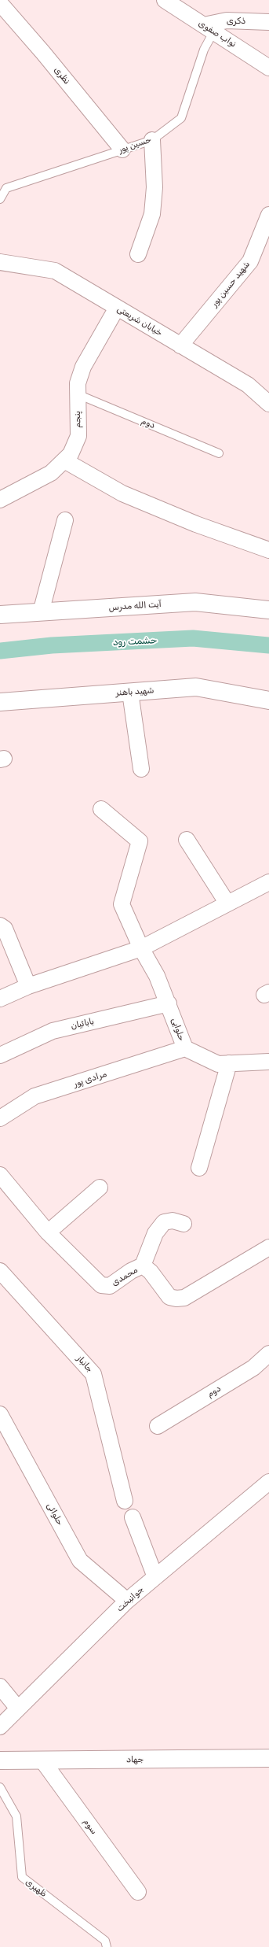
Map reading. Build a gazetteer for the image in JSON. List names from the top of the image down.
{
  "streets": {
    "main road": ["آیت الله مدرس", "شهید باهنر", "جهاد"],
    "street": [
      "ذکری",
      "نواب صفوی",
      "نظری",
      "شهید حسین پور",
      "خیابان شریعتی",
      "پنجم",
      "دوم",
      "بابائیان",
      "حلوایی",
      "مرادی پور",
      "محمدی",
      "جانباز",
      "حلوائی",
      "جوانبخت",
      "سوم"
    ],
    "lane": ["حسین پور", "ظهیری"]
  },
  "crossings": [
    ["ذکری", "نواب صفوی"],
    ["ذکری", "حسین پور"],
    ["نواب صفوی", "حسین پور"],
    ["نظری", "حسین پور"],
    ["شهید حسین پور", "خیابان شریعتی"],
    ["خیابان شریعتی", "پنجم"],
    ["پنجم", "دوم"],
    ["بابائیان", "حلوایی"],
    ["حلوایی", "مرادی پور"],
    ["حلوائی", "جوانبخت"],
    ["جهاد", "سوم"]
  ],
  "water": ["حشمت رود"]
}
